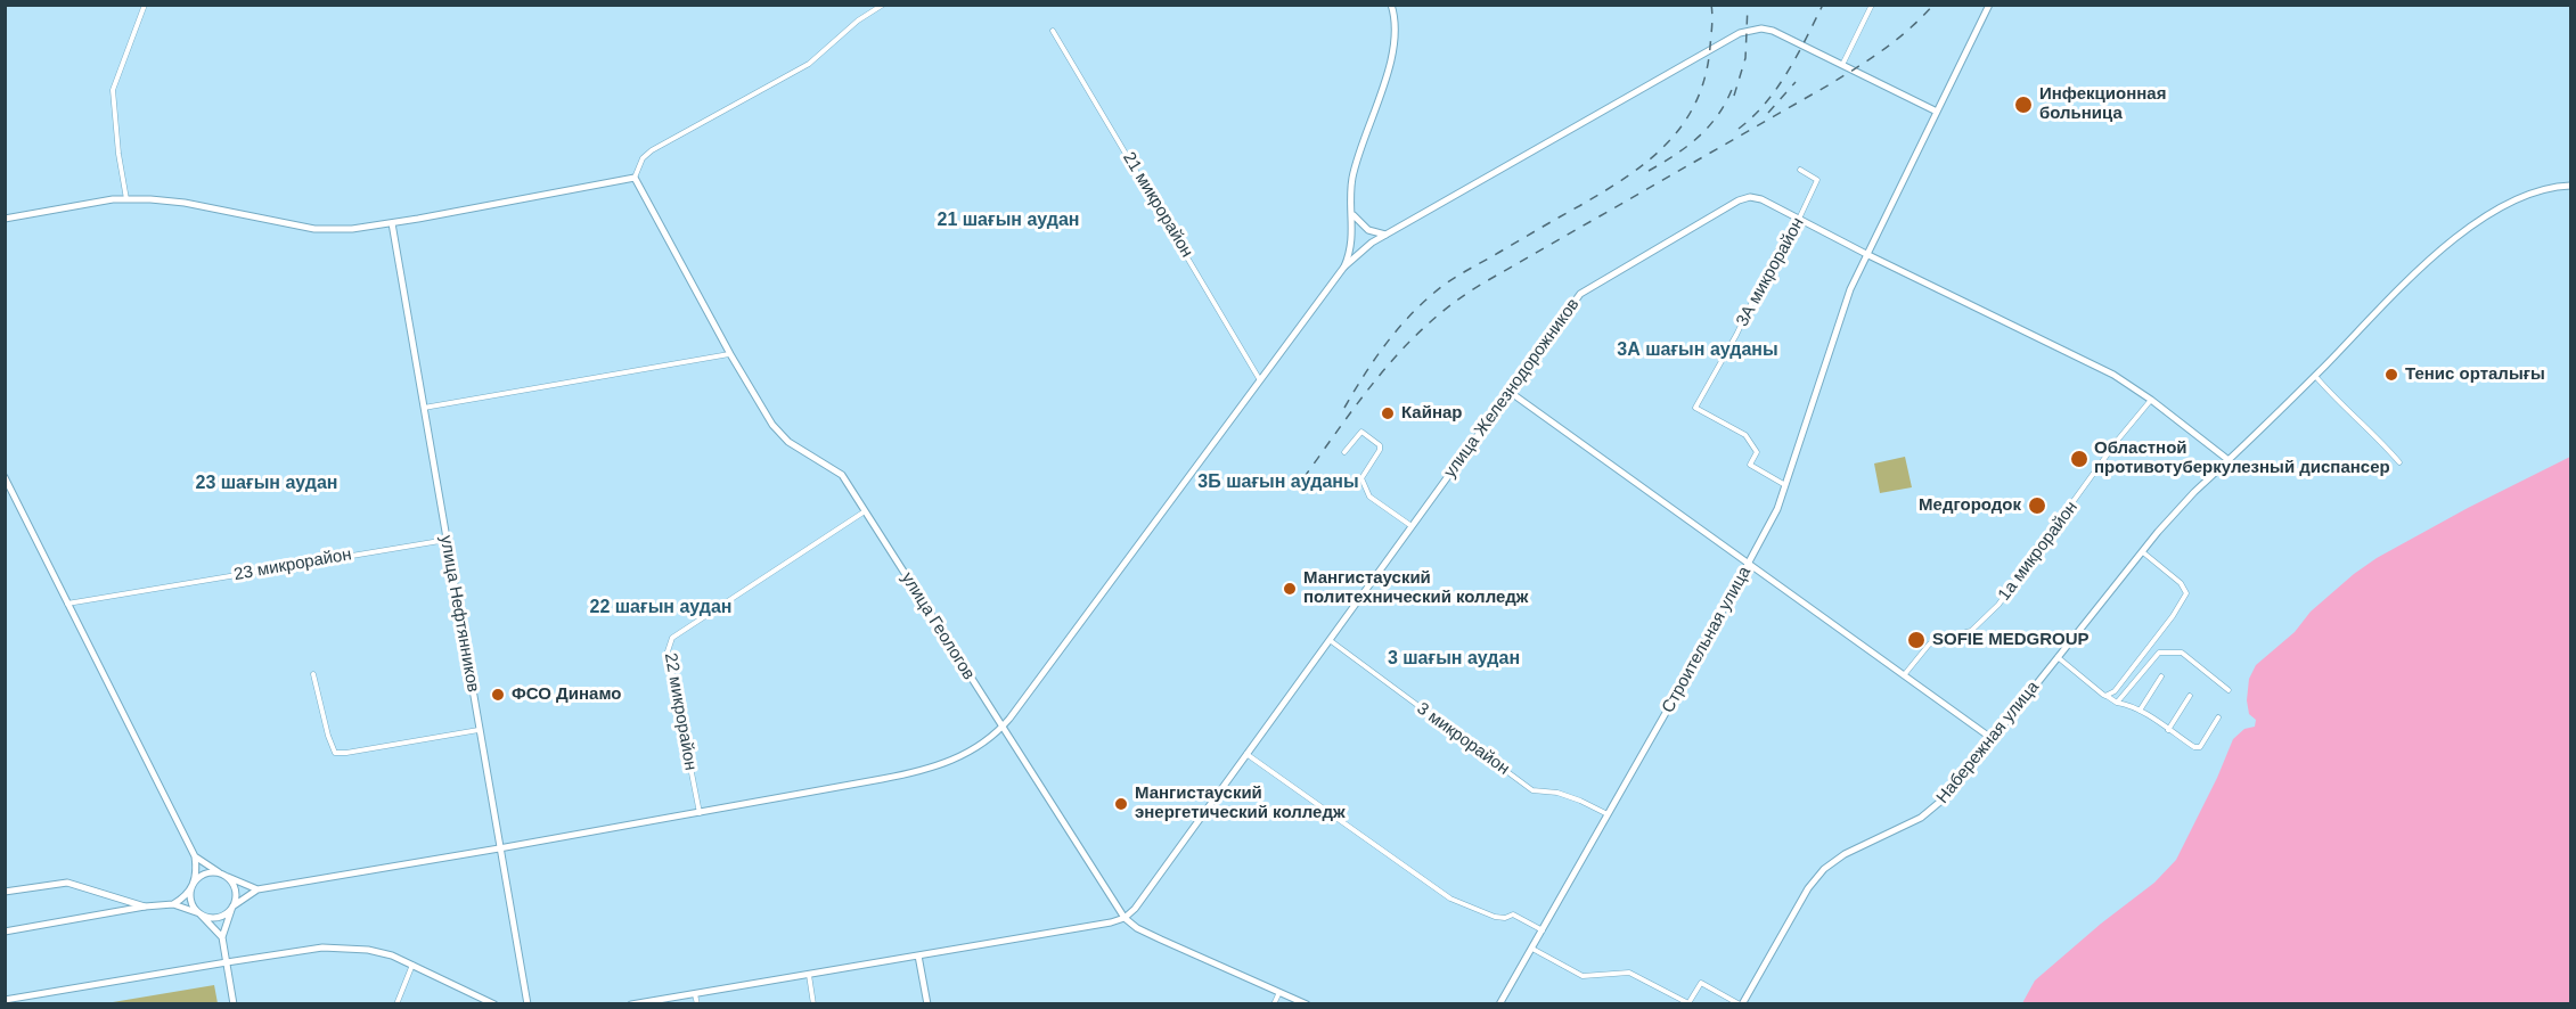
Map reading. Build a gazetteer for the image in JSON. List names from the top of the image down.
{
  "streets": {
    "street": [
      "21 микрорайон",
      "3А микрорайон",
      "улица Железнодорожников",
      "1а микрорайон",
      "23 микрорайон",
      "улица Нефтянников",
      "улица Геологов",
      "Строительная улица",
      "22 микрорайон",
      "3 микрорайон",
      "Набережная улица"
    ]
  },
  "crossings": [
    ["3А микрорайон", "улица Железнодорожников"],
    ["3А микрорайон", "Строительная улица"],
    ["улица Железнодорожников", "1а микрорайон"],
    ["улица Железнодорожников", "улица Геологов"],
    ["улица Железнодорожников", "Строительная улица"],
    ["улица Железнодорожников", "3 микрорайон"],
    ["улица Железнодорожников", "Набережная улица"],
    ["23 микрорайон", "улица Нефтянников"],
    ["улица Геологов", "22 микрорайон"],
    ["Строительная улица", "3 микрорайон"]
  ],
  "districts": [
    "21 шағын аудан",
    "3А шағын ауданы",
    "3Б шағын ауданы",
    "23 шағын аудан",
    "22 шағын аудан",
    "3 шағын аудан"
  ],
  "places": [
    "Инфекционная больница",
    "Тенис орталығы",
    "Кайнар",
    "Областной противотуберкулезный диспансер",
    "Медгородок",
    "Мангистауский политехнический колледж",
    "SOFIE MEDGROUP",
    "ФСО Динамо",
    "Мангистауский энергетический колледж"
  ]
}
